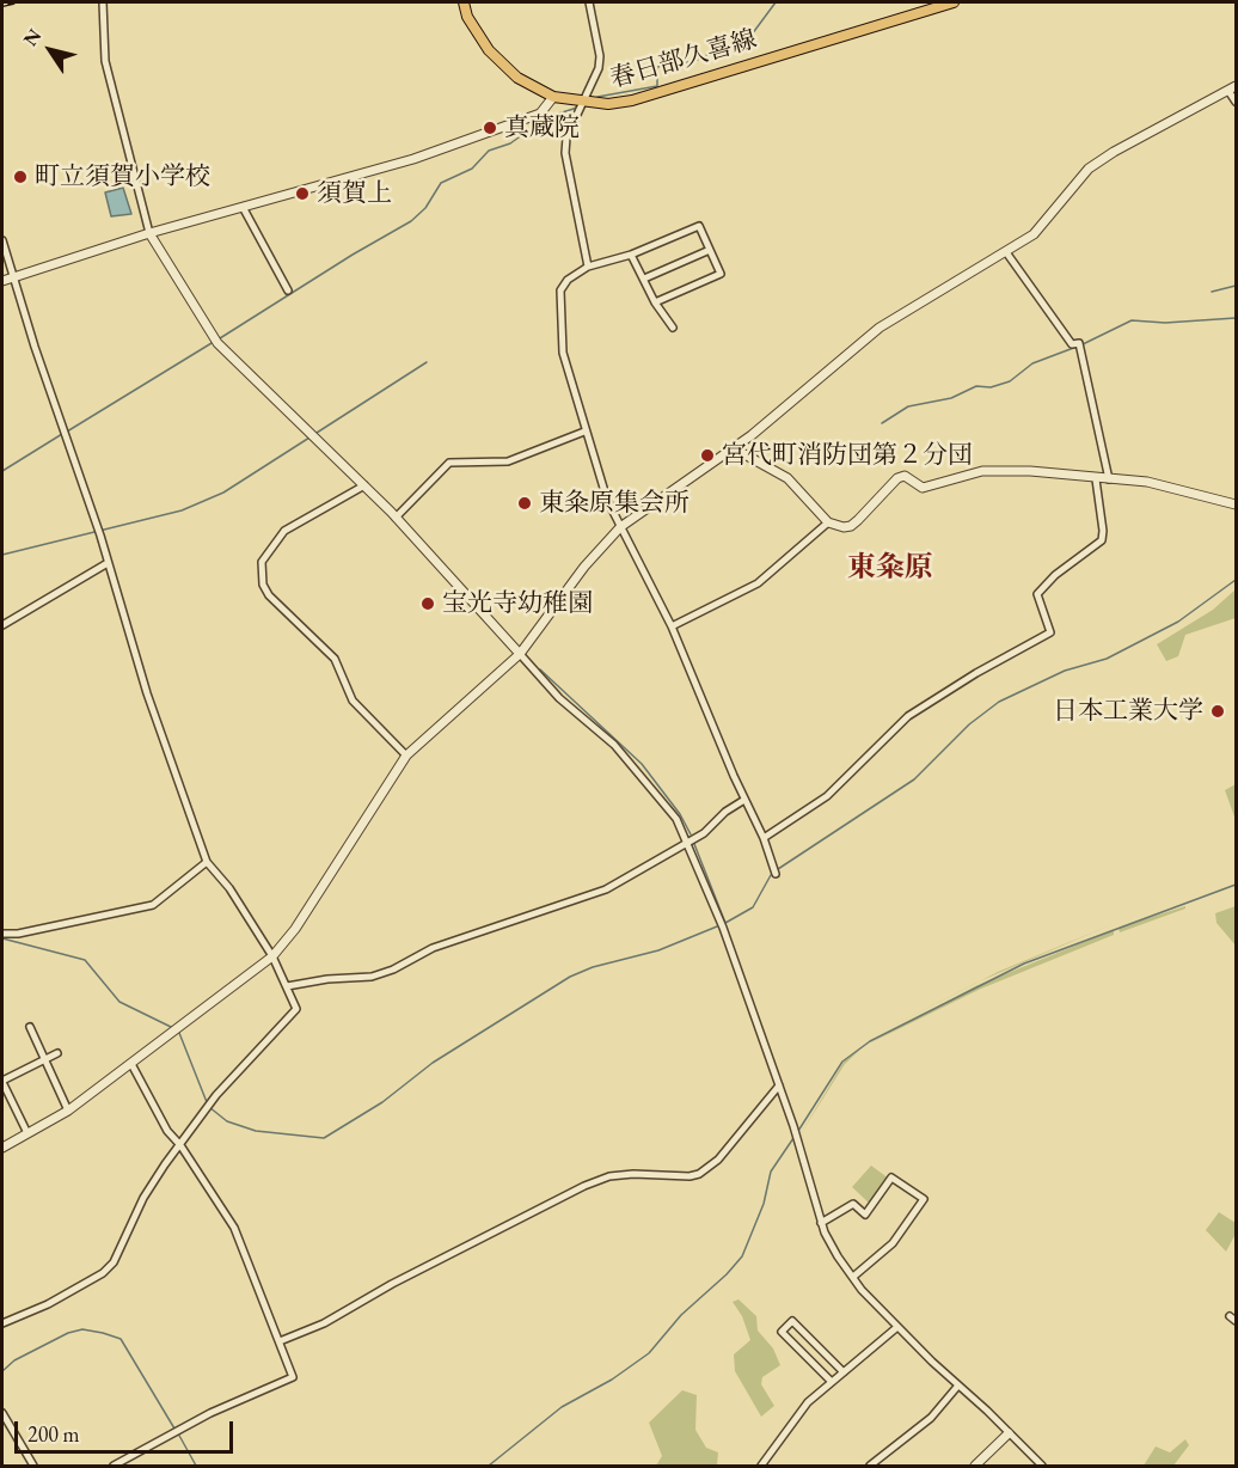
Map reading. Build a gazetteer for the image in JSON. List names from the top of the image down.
{
  "streets": {
    "main road": ["春日部久喜線"]
  },
  "districts": ["東粂原"],
  "places": [
    "真蔵院",
    "町立須賀小学校",
    "須賀上",
    "宮代町消防団第２分団",
    "東粂原集会所",
    "宝光寺幼稚園",
    "日本工業大学"
  ],
  "scale_bar": "200 m",
  "north": "top left"
}
